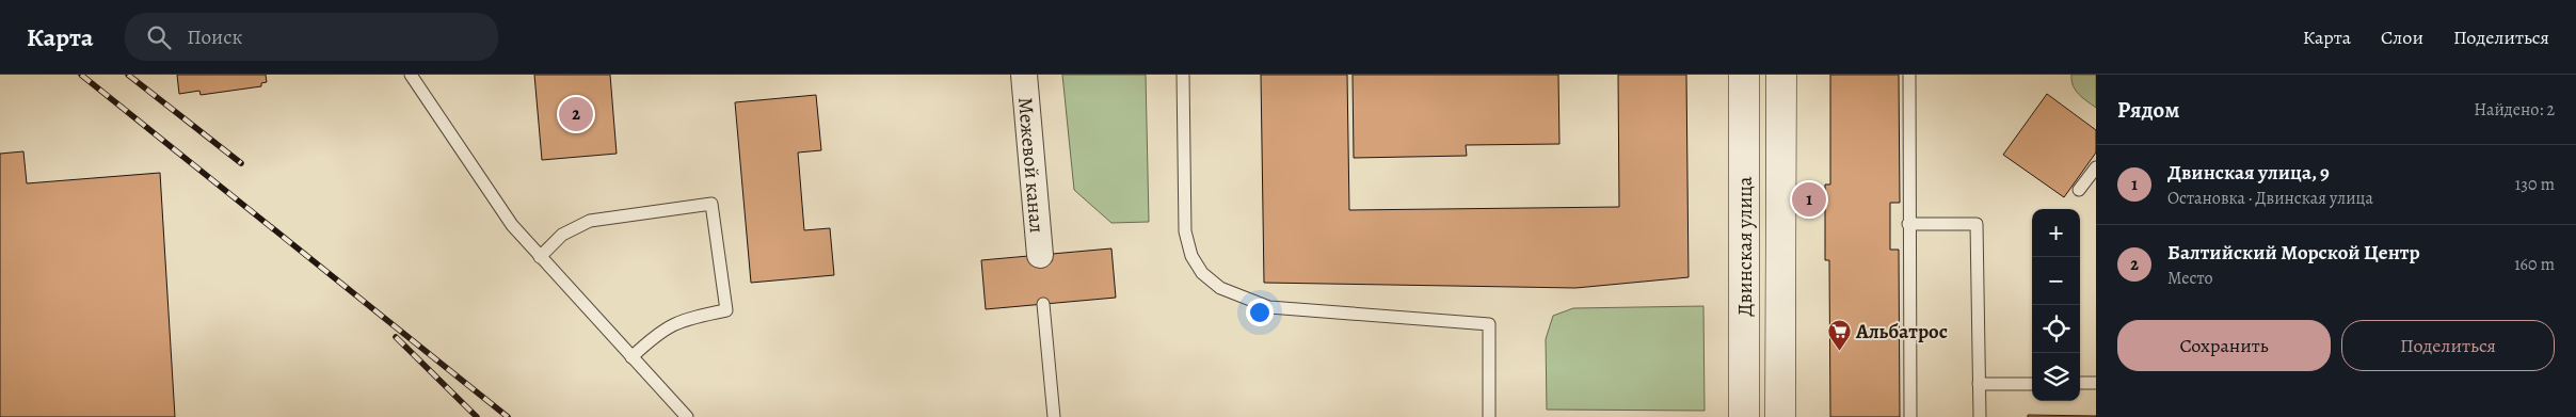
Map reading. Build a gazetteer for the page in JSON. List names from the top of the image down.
{
  "streets": {
    "street": ["Межевой канал", "Двинская улица"]
  },
  "places": {
    "supermarket": ["Альбатрос"]
  },
  "page": {
    "header": "Карта",
    "search": "Поиск",
    "nav": ["Карта", "Слои", "Поделиться"],
    "heading": ["Рядом", "Найдено: 2"],
    "pins": ["2", "1"],
    "list": [
      {
        "mark": "1",
        "name": "Двинская улица, 9",
        "note": "Остановка · Двинская улица",
        "value": "130 m"
      },
      {
        "mark": "2",
        "name": "Балтийский Морской Центр",
        "note": "Место",
        "value": "160 m"
      }
    ],
    "map_buttons": ["+", "−"],
    "buttons": ["Сохранить", "Поделиться"]
  }
}
